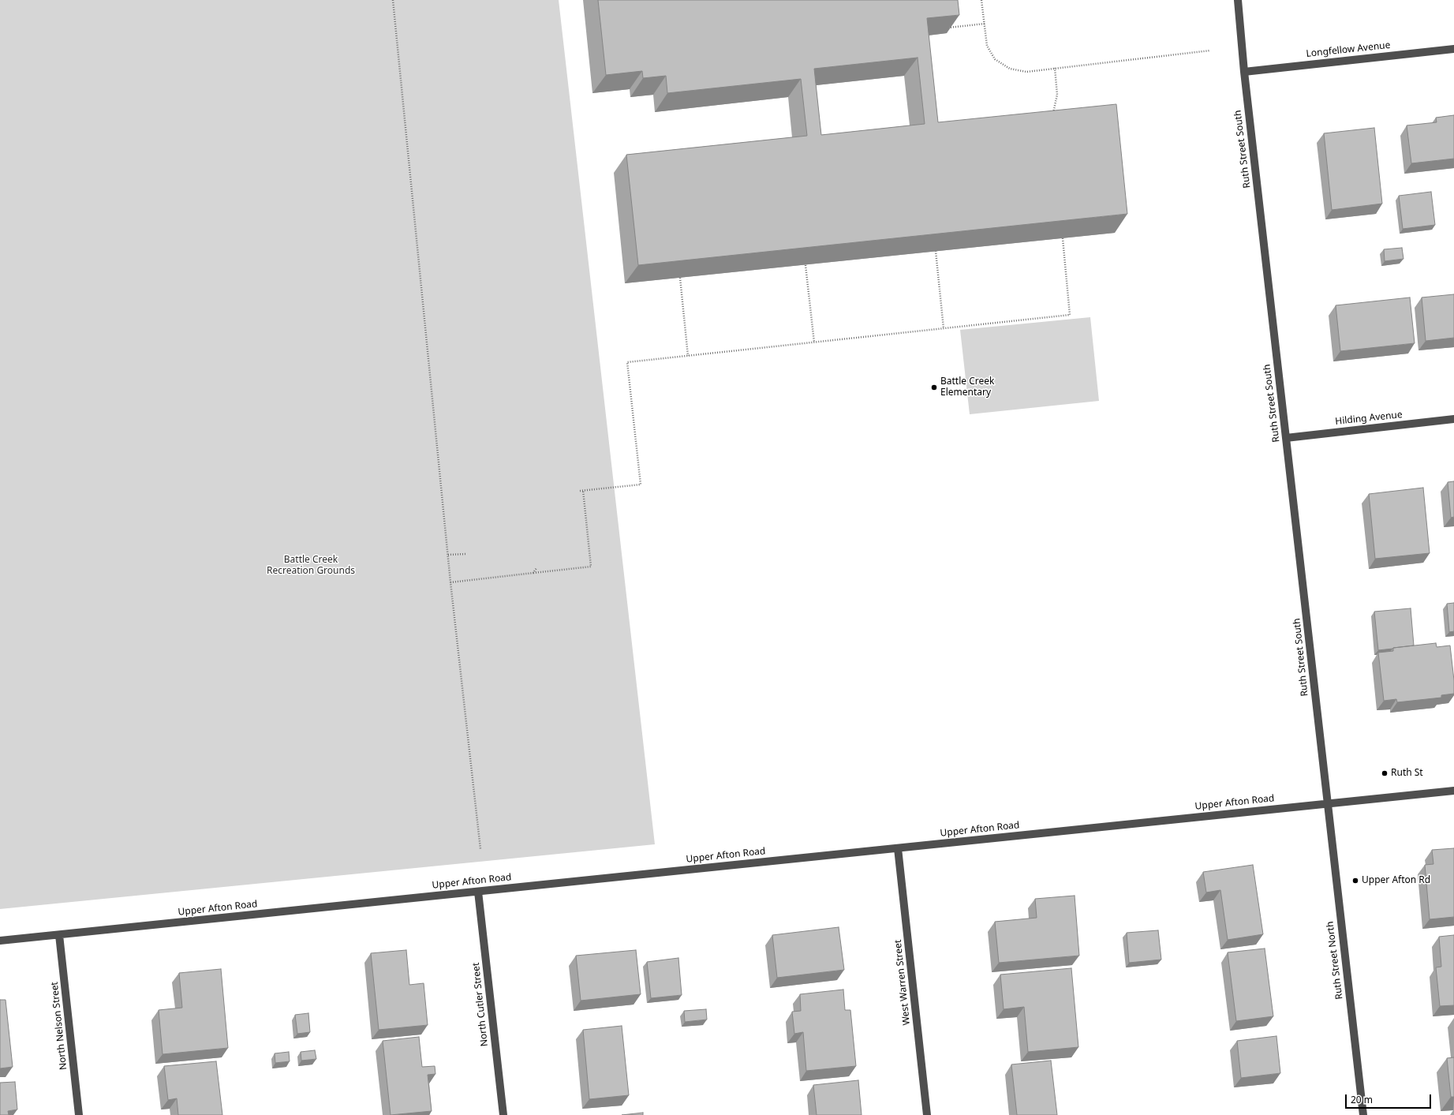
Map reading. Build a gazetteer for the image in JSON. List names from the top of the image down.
{
  "streets": {
    "street": [
      "Longfellow Avenue",
      "Ruth Street South",
      "Hilding Avenue",
      "Upper Afton Road",
      "Ruth Street North",
      "West Warren Street",
      "North Cutler Street",
      "North Nelson Street"
    ]
  },
  "crossings": [
    ["Longfellow Avenue", "Ruth Street South"],
    ["Ruth Street South", "Hilding Avenue"],
    ["Ruth Street South", "Upper Afton Road"],
    ["Ruth Street South", "Ruth Street North"],
    ["Upper Afton Road", "Ruth Street North"],
    ["Upper Afton Road", "West Warren Street"],
    ["Upper Afton Road", "North Cutler Street"],
    ["Upper Afton Road", "North Nelson Street"]
  ],
  "parks": ["Battle Creek Recreation Grounds"],
  "places": ["Battle Creek Elementary", "Ruth St", "Upper Afton Rd"],
  "scale_bar": "20 m"
}
